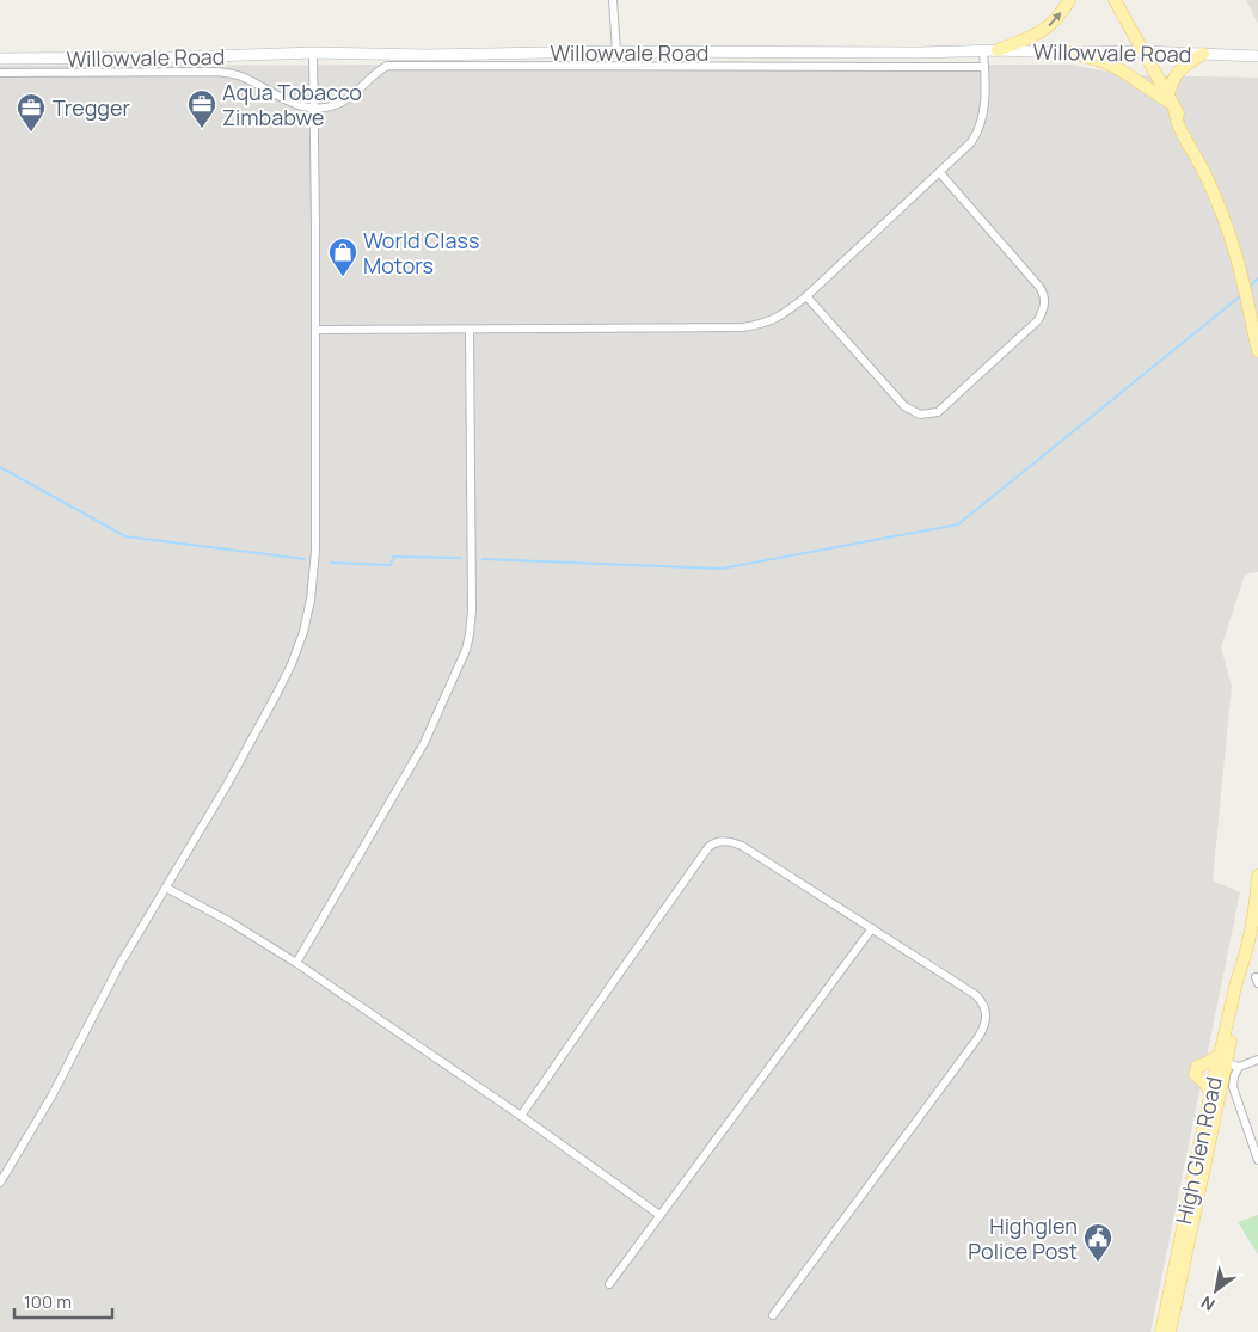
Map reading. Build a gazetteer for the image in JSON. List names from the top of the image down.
{
  "streets": {
    "main road": ["Willowvale Road", "High Glen Road"]
  },
  "places": {
    "office": ["Aqua Tobacco Zimbabwe", "Tregger"],
    "shop": ["World Class Motors"],
    "public building": ["Highglen Police Post"]
  },
  "scale_bar": "100 m",
  "north": "bottom left"
}
